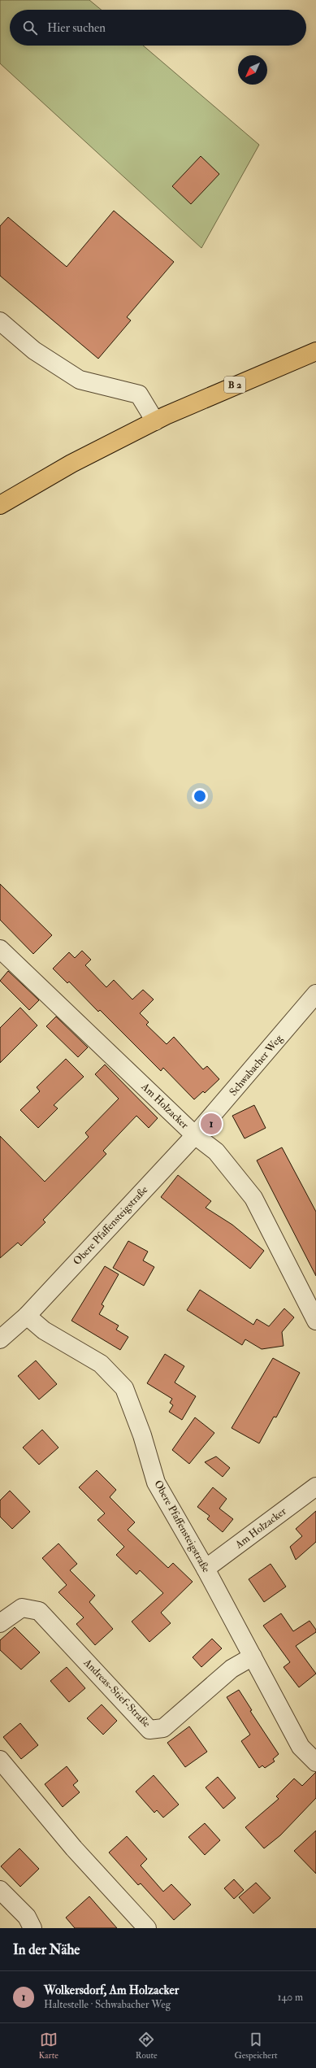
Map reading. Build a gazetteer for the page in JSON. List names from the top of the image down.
{
  "streets": {
    "main road": ["B 2"],
    "street": [
      "Schwabacher Weg",
      "Am Holzacker",
      "Obere Pfaffensteigstraße",
      "Andreas-Stief-Straße"
    ]
  },
  "crossings": [
    ["Schwabacher Weg", "Am Holzacker"],
    ["Schwabacher Weg", "Obere Pfaffensteigstraße"],
    ["Am Holzacker", "Obere Pfaffensteigstraße"],
    ["Obere Pfaffensteigstraße", "Andreas-Stief-Straße"]
  ],
  "north": "bottom left",
  "page": {
    "search": "Hier suchen",
    "pins": "1",
    "heading": "In der Nähe",
    "list": [
      {
        "mark": "1",
        "name": "Wolkersdorf, Am Holzacker",
        "note": "Haltestelle · Schwabacher Weg",
        "value": "140 m"
      }
    ],
    "nav": ["Karte", "Route", "Gespeichert"]
  }
}
